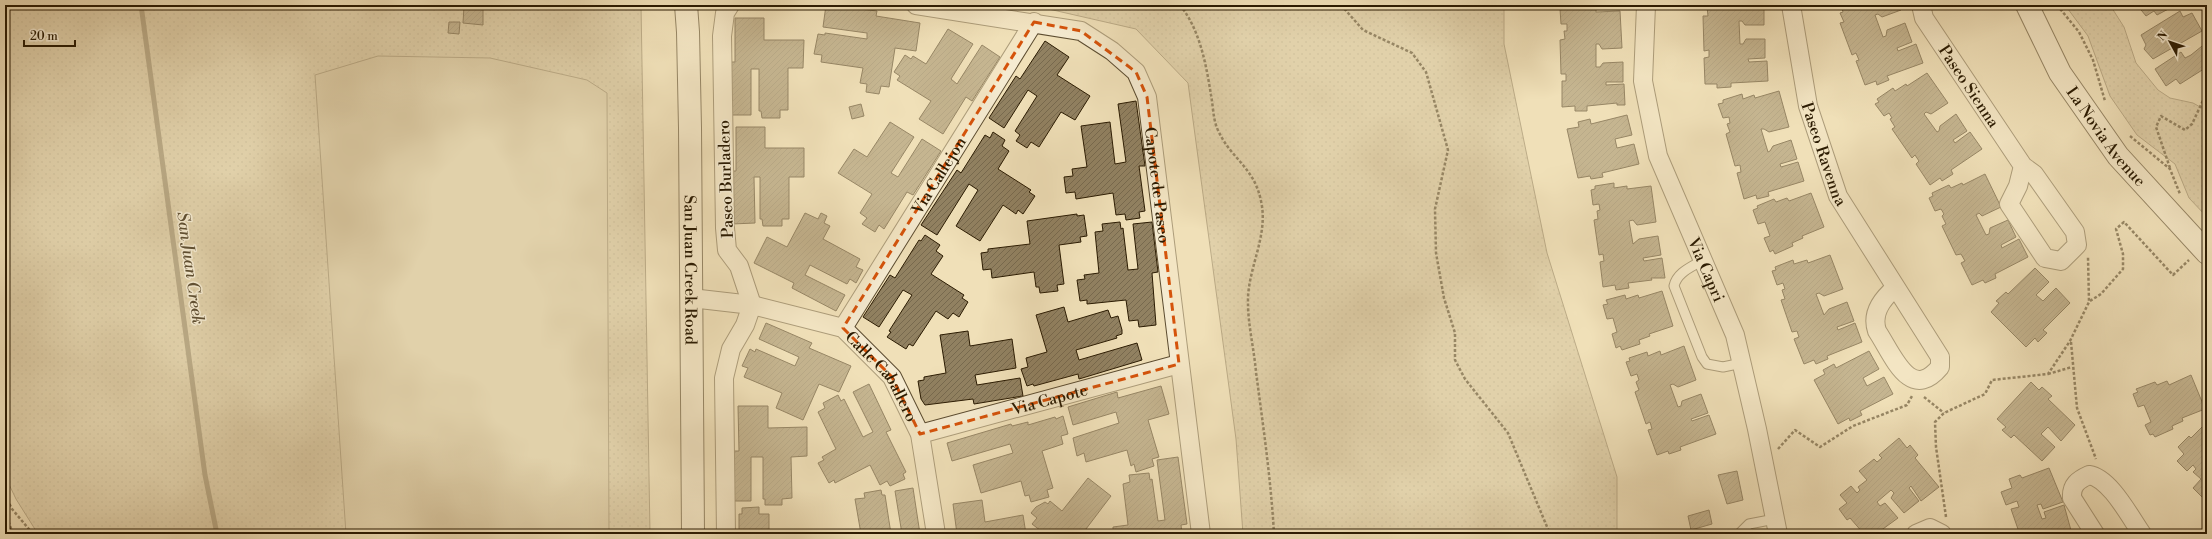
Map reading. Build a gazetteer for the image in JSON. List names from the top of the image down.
{
  "streets": {
    "main road": ["La Novia Avenue", "San Juan Creek Road"],
    "street": [
      "Paseo Sienna",
      "Paseo Ravenna",
      "Via Callejon",
      "Paseo Burladero",
      "Capote de Paseo",
      "Via Capri",
      "Calle Caballero",
      "Via Capote"
    ]
  },
  "crossings": [
    ["Via Callejon", "Capote de Paseo"],
    ["Via Callejon", "Calle Caballero"],
    ["Paseo Burladero", "Calle Caballero"],
    ["Capote de Paseo", "Via Capote"],
    ["San Juan Creek Road", "Calle Caballero"],
    ["Calle Caballero", "Via Capote"]
  ],
  "water": ["San Juan Creek"],
  "scale_bar": "20 m",
  "north": "top left"
}
